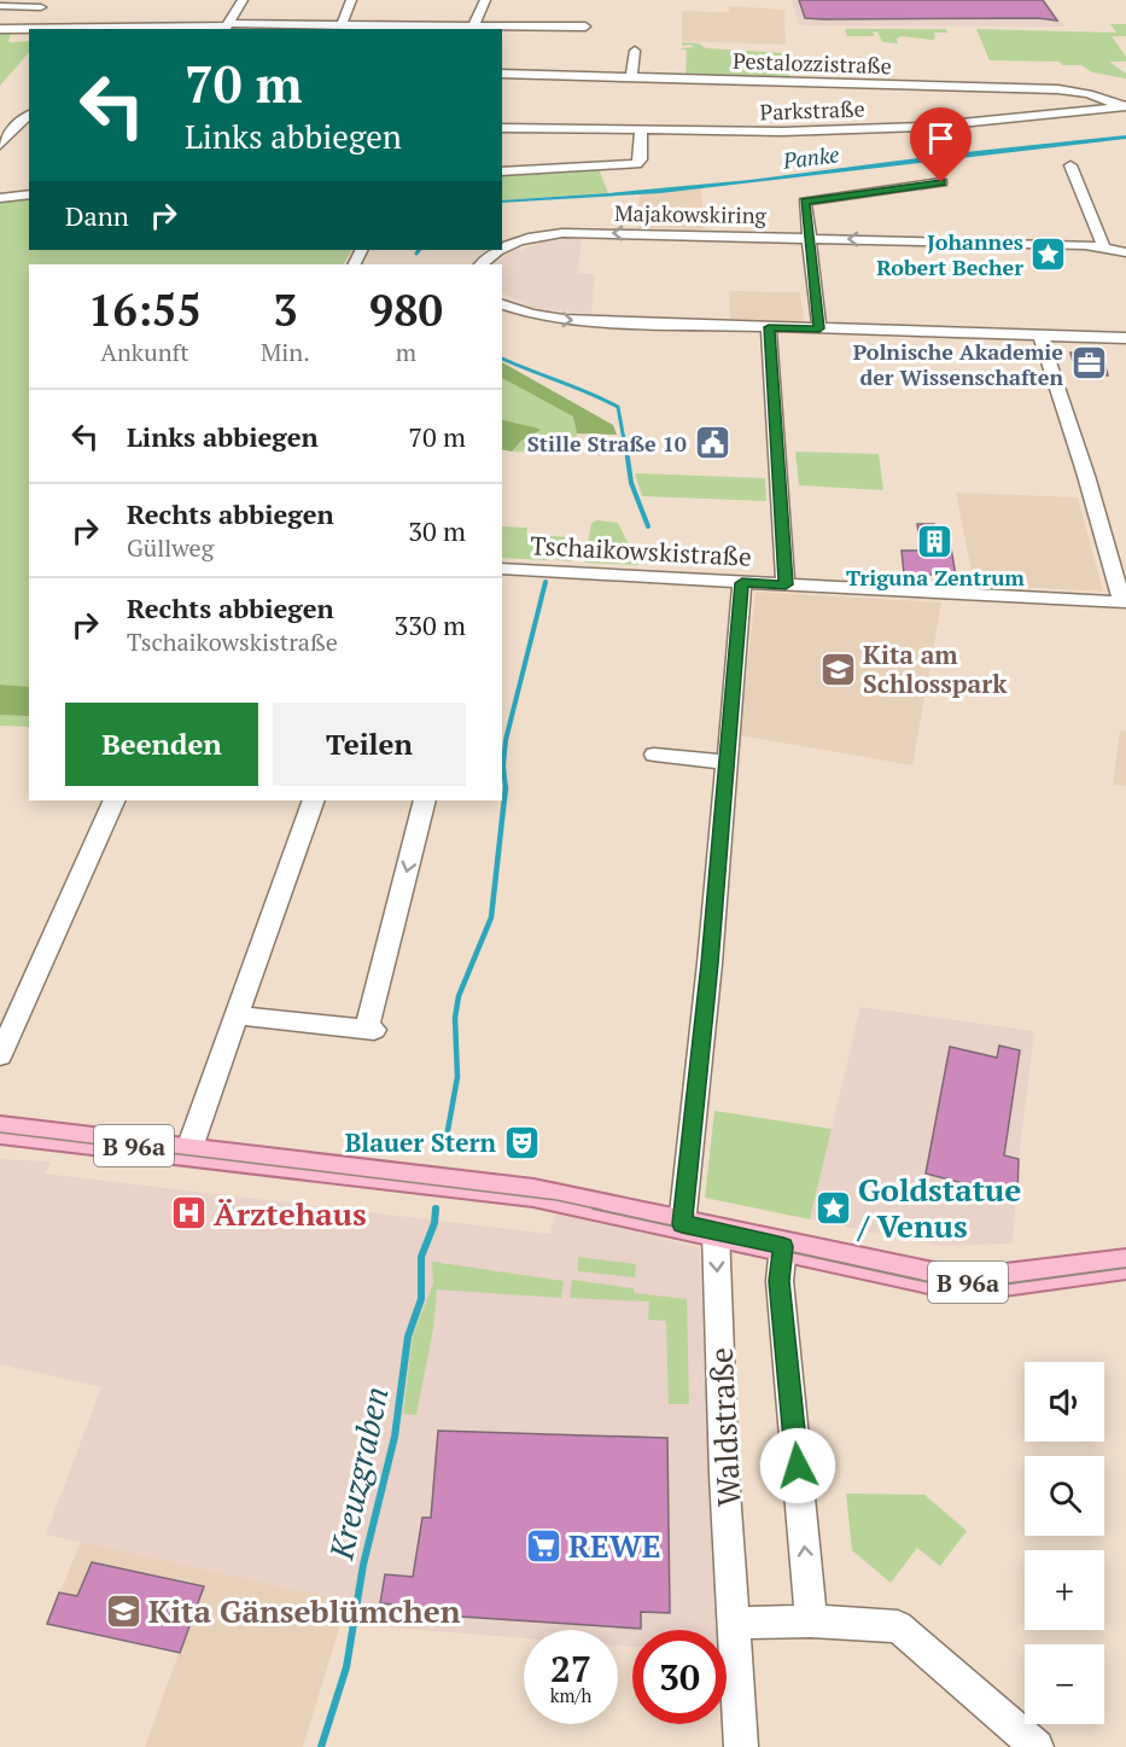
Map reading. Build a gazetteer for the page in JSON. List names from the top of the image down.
{
  "streets": {
    "main road": ["B 96a"],
    "street": [
      "Pestalozzistraße",
      "Parkstraße",
      "Majakowskiring",
      "Tschaikowskistraße",
      "Waldstraße"
    ]
  },
  "crossings": [
    ["Pestalozzistraße", "Parkstraße"],
    ["B 96a", "Waldstraße"]
  ],
  "water": ["Panke", "Kreuzgraben"],
  "places": {
    "place": ["Johannes Robert Becher", "Goldstatue / Venus"],
    "office": ["Polnische Akademie der Wissenschaften"],
    "public building": ["Stille Straße 10"],
    "building": ["Triguna Zentrum"],
    "school or university": ["Kita am Schlosspark", "Kita Gänseblümchen"],
    "theatre": ["Blauer Stern"],
    "hospital": ["Ärztehaus"],
    "supermarket": ["REWE"]
  },
  "page": {
    "turn": ["70 m", "Links abbiegen"],
    "then": "Dann",
    "eta": [
      "16:55",
      "Ankunft",
      "3",
      "Min.",
      "980",
      "m"
    ],
    "list": [
      {
        "name": "Links abbiegen",
        "value": "70 m"
      },
      {
        "name": "Rechts abbiegen",
        "note": "Güllweg",
        "value": "30 m"
      },
      {
        "name": "Rechts abbiegen",
        "note": "Tschaikowskistraße",
        "value": "330 m"
      }
    ],
    "buttons": ["Beenden", "Teilen"],
    "map_buttons": ["+", "−"],
    "speed": "27 km/h",
    "limit": "30"
  }
}
